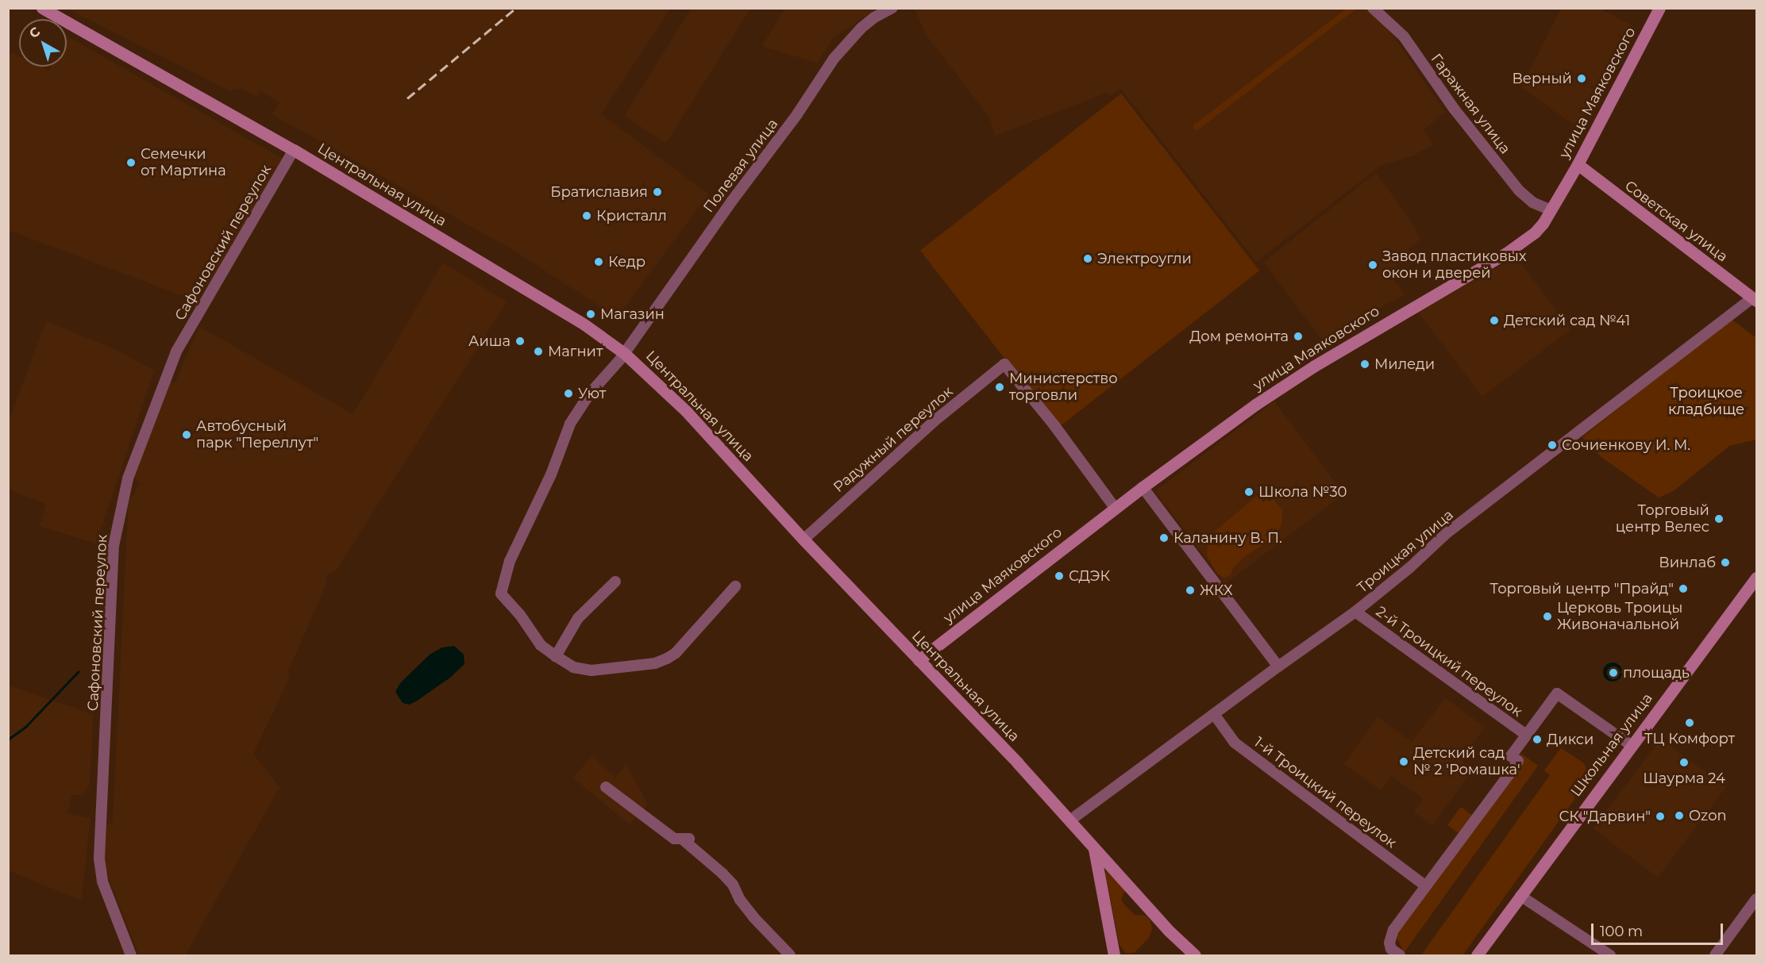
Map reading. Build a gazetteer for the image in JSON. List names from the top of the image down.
{
  "streets": {
    "main road": [
      "улица Маяковского",
      "Центральная улица",
      "Советская улица",
      "Школьная улица"
    ],
    "street": [
      "Гаражная улица",
      "Полевая улица",
      "Сафоновский переулок",
      "Радужный переулок",
      "Троицкая улица",
      "2-й Троицкий переулок",
      "1-й Троицкий переулок"
    ]
  },
  "crossings": [
    ["улица Маяковского", "Гаражная улица"],
    ["улица Маяковского", "Центральная улица"],
    ["улица Маяковского", "Советская улица"],
    ["улица Маяковского", "Радужный переулок"],
    ["Полевая улица", "Центральная улица"],
    ["Центральная улица", "Сафоновский переулок"],
    ["Центральная улица", "Радужный переулок"],
    ["Центральная улица", "Троицкая улица"],
    ["Советская улица", "Троицкая улица"],
    ["Троицкая улица", "2-й Троицкий переулок"],
    ["Троицкая улица", "1-й Троицкий переулок"]
  ],
  "parks": ["Троицкое кладбище"],
  "places": [
    "Верный",
    "Семечки от Мартина",
    "Братиславия",
    "Кристалл",
    "Электроугли",
    "Кедр",
    "Завод пластиковых окон и дверей",
    "Магазин",
    "Детский сад №41",
    "Дом ремонта",
    "Аиша",
    "Магнит",
    "Миледи",
    "Министерство торговли",
    "Уют",
    "Автобусный парк \"Переллут\"",
    "Сочиенкову И. М.",
    "Школа №30",
    "Торговый центр Велес",
    "Каланину В. П.",
    "Винлаб",
    "СДЭК",
    "Торговый центр \"Прайд\"",
    "ЖКХ",
    "Церковь Троицы Живоначальной",
    "площадь",
    "ТЦ Комфорт",
    "Дикси",
    "Детский сад № 2 'Ромашка'",
    "Шаурма 24",
    "Ozon",
    "СК \"Дарвин\""
  ],
  "scale_bar": "100 m",
  "north": "top left"
}
